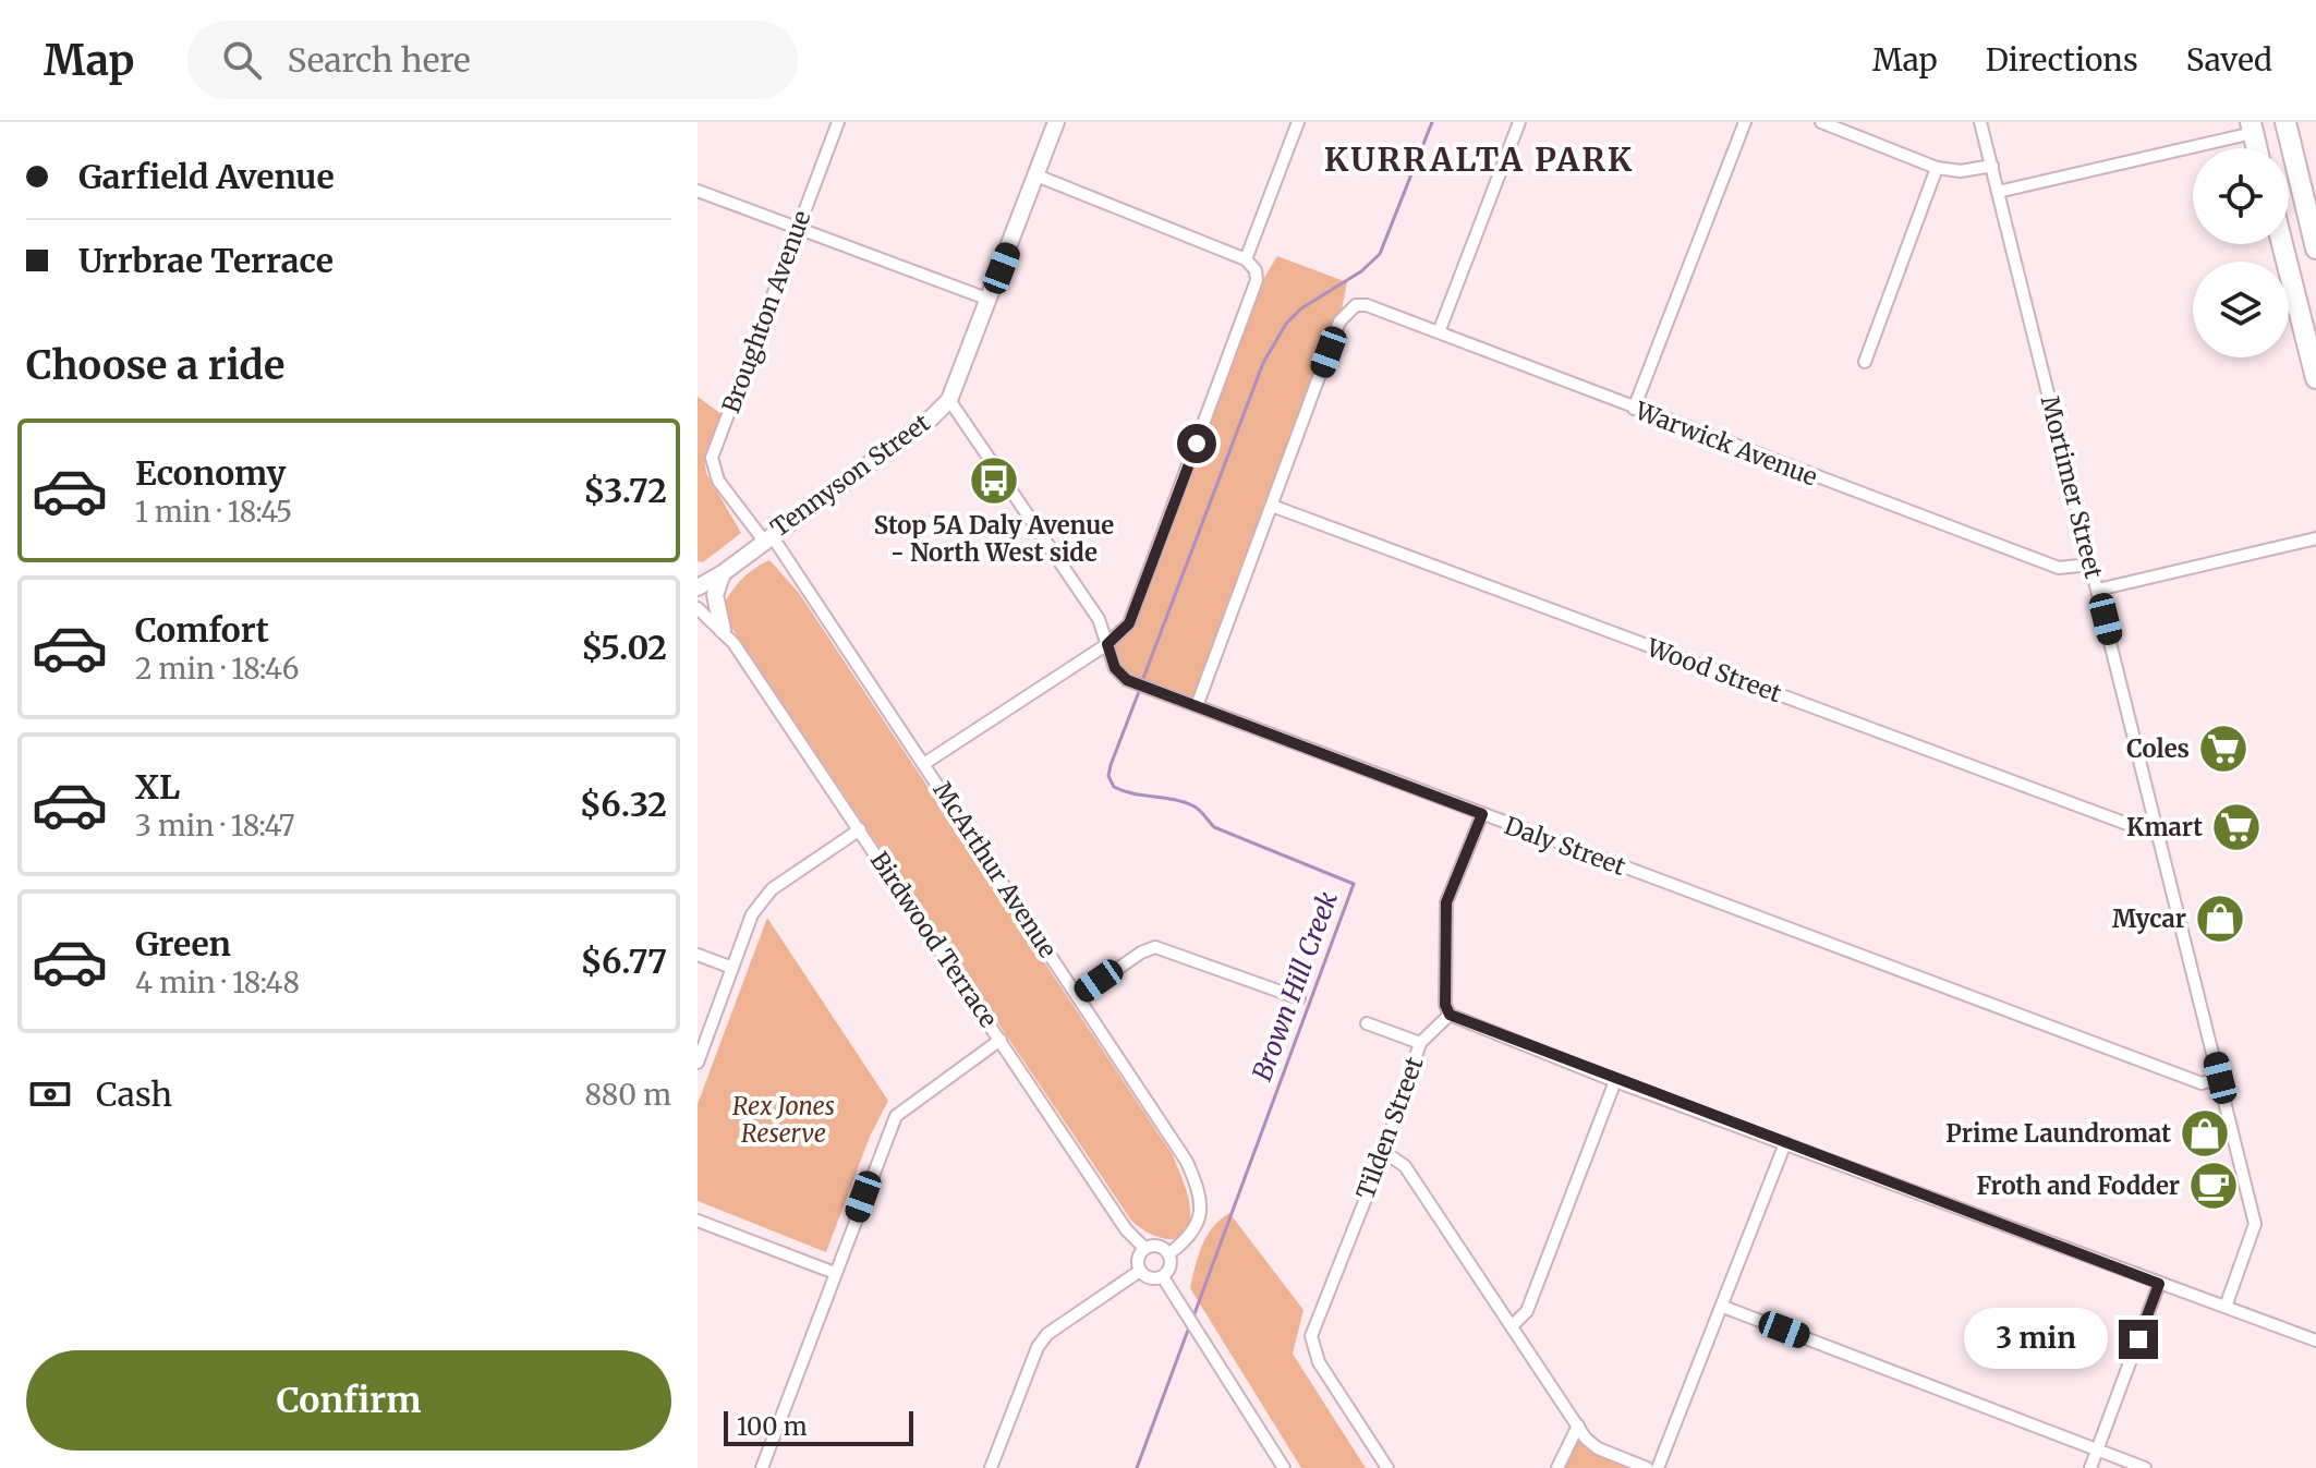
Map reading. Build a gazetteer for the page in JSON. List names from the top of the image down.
{
  "streets": {
    "street": [
      "Broughton Avenue",
      "Warwick Avenue",
      "Tennyson Street",
      "Mortimer Street",
      "Wood Street",
      "Daly Street",
      "McArthur Avenue",
      "Birdwood Terrace",
      "Tilden Street"
    ]
  },
  "crossings": [
    ["Broughton Avenue", "Tennyson Street"],
    ["Broughton Avenue", "McArthur Avenue"],
    ["Warwick Avenue", "Mortimer Street"],
    ["Warwick Avenue", "Wood Street"],
    ["Tennyson Street", "Daly Street"],
    ["Tennyson Street", "McArthur Avenue"],
    ["Mortimer Street", "Wood Street"],
    ["Mortimer Street", "Daly Street"],
    ["McArthur Avenue", "Birdwood Terrace"]
  ],
  "districts": ["KURRALTA PARK"],
  "water": ["Brown Hill Creek"],
  "parks": ["Rex Jones Reserve"],
  "places": {
    "bus stop": ["Stop 5A Daly Avenue - North West side"],
    "supermarket": ["Coles", "Kmart"],
    "shop": ["Mycar", "Prime Laundromat"],
    "cafe": ["Froth and Fodder"]
  },
  "scale_bar": "100 m",
  "page": {
    "header": "Map",
    "search": "Search here",
    "nav": ["Map", "Directions", "Saved"],
    "banner": ["Garfield Avenue", "Urrbrae Terrace"],
    "heading": "Choose a ride",
    "list": [
      {
        "name": "Economy",
        "note": "1 min · 18:45",
        "value": "$3.72"
      },
      {
        "name": "Comfort",
        "note": "2 min · 18:46",
        "value": "$5.02"
      },
      {
        "name": "XL",
        "note": "3 min · 18:47",
        "value": "$6.32"
      },
      {
        "name": "Green",
        "note": "4 min · 18:48",
        "value": "$6.77"
      }
    ],
    "pay": ["Cash", "880 m"],
    "bubble": "3 min",
    "buttons": "Confirm",
    "scale": "100 m"
  }
}
